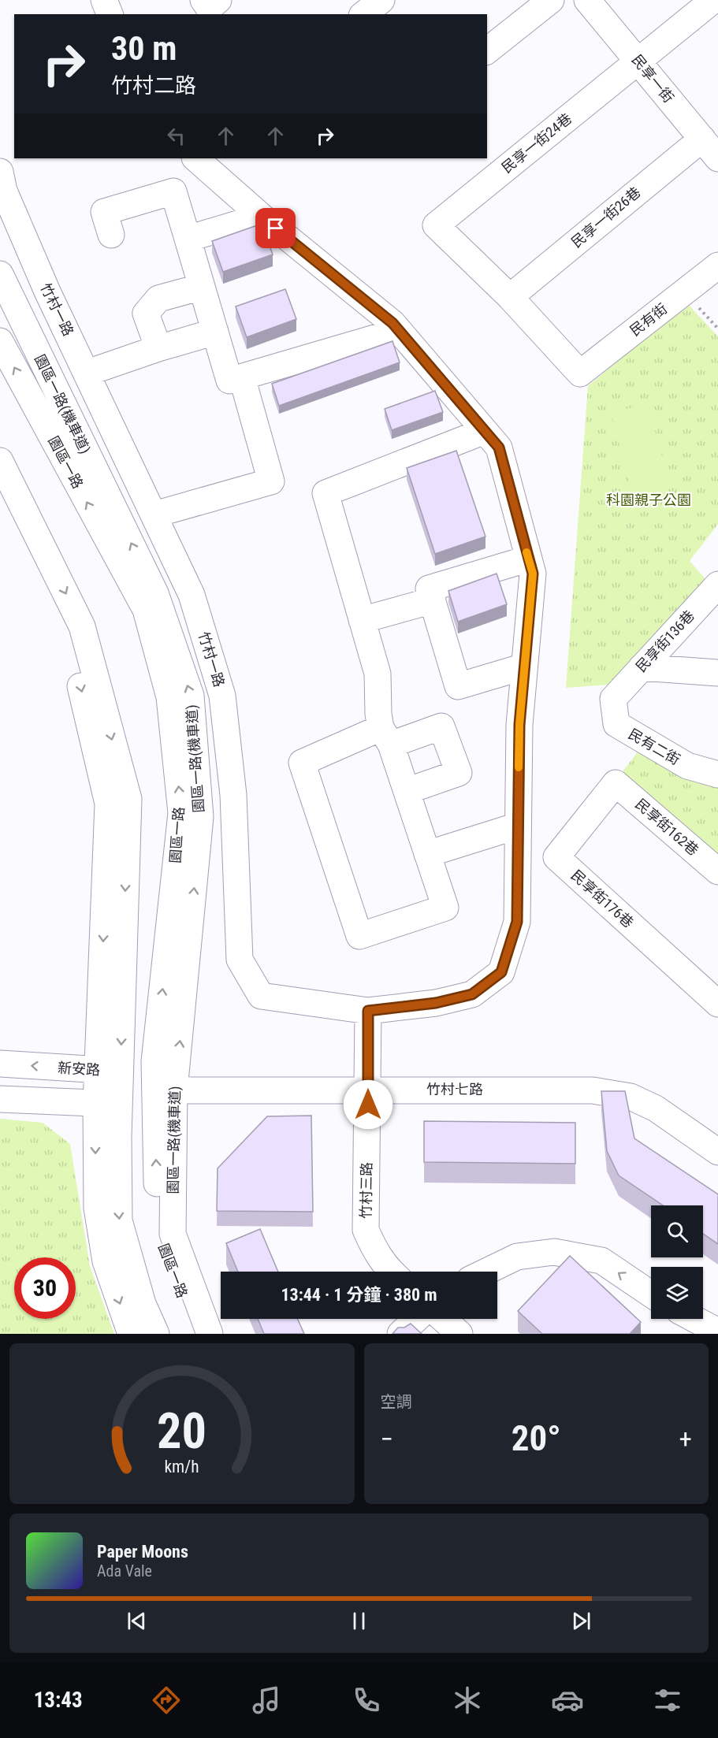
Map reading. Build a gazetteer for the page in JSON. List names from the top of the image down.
{
  "streets": {
    "street": [
      "民享一街",
      "民享一街24巷",
      "民享一街26巷",
      "竹村一路",
      "民有街",
      "園區一路(機車道)",
      "園區一路",
      "民享街136巷",
      "民有二街",
      "民享街162巷",
      "民享街176巷",
      "新安路",
      "竹村七路",
      "竹村三路"
    ]
  },
  "crossings": [
    ["民享一街", "民享一街24巷"],
    ["民享一街", "民享一街26巷"],
    ["民享一街24巷", "民享一街26巷"],
    ["民享一街24巷", "民有街"],
    ["民享一街26巷", "民有街"],
    ["園區一路(機車道)", "園區一路"],
    ["園區一路(機車道)", "新安路"],
    ["園區一路(機車道)", "竹村七路"],
    ["園區一路", "新安路"],
    ["園區一路", "竹村七路"],
    ["民享街136巷", "民有二街"],
    ["民享街162巷", "民享街176巷"],
    ["新安路", "竹村七路"],
    ["竹村七路", "竹村三路"]
  ],
  "parks": ["科園親子公園"],
  "page": {
    "turn": ["30 m", "竹村二路"],
    "limit": "30",
    "trip": "13:44 · 1 分鐘 · 380 m",
    "tile": "空調",
    "heat": ["−", "20°", "+"],
    "song": ["Paper Moons", "Ada Vale"],
    "tabs": "13:43",
    "gauge": ["20", "km/h"]
  }
}
